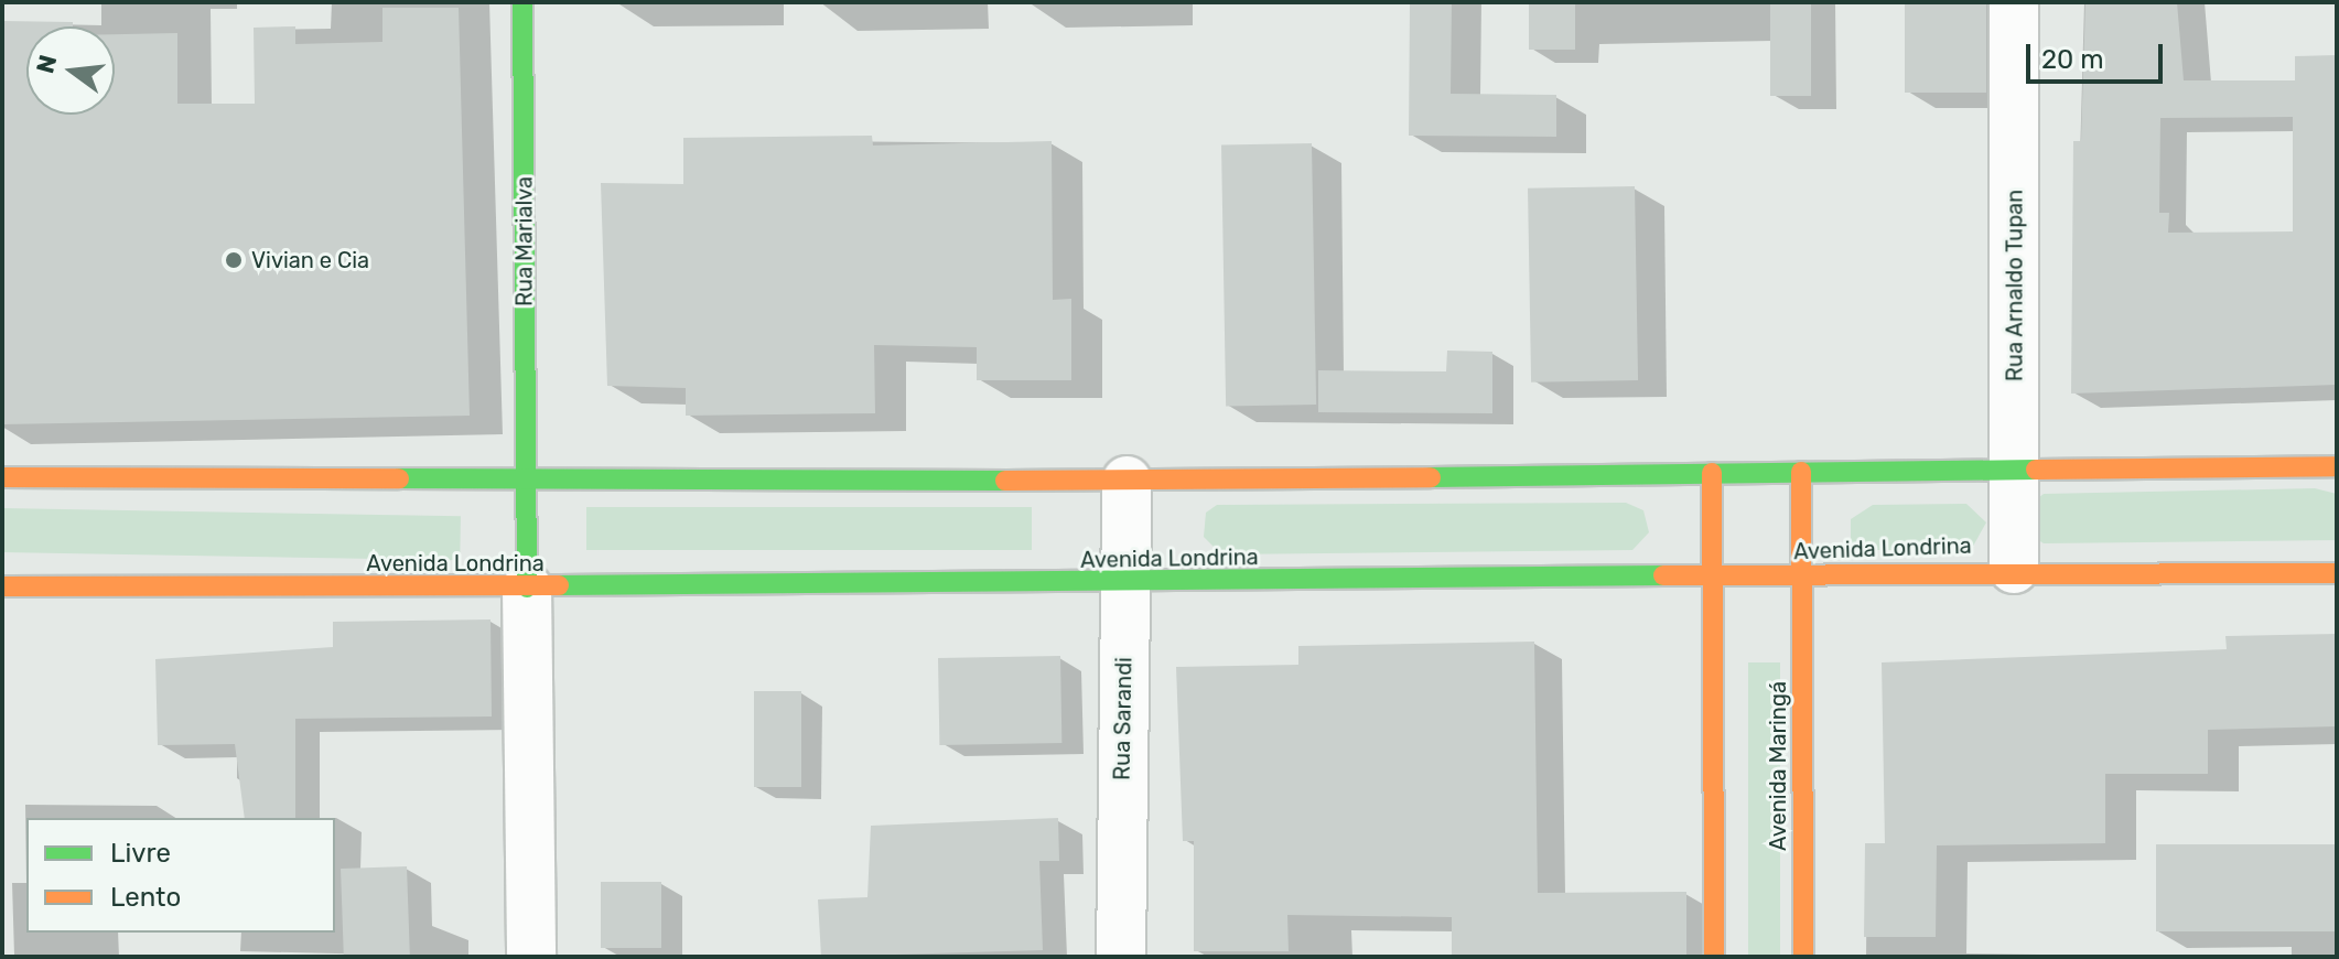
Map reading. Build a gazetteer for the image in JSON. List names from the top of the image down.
{
  "streets": {
    "main road": ["Rua Marialva", "Avenida Londrina", "Avenida Maringá"],
    "street": ["Rua Arnaldo Tupan", "Rua Sarandi"]
  },
  "crossings": [
    ["Rua Marialva", "Avenida Londrina"],
    ["Rua Arnaldo Tupan", "Avenida Londrina"],
    ["Avenida Londrina", "Rua Sarandi"],
    ["Avenida Londrina", "Avenida Maringá"]
  ],
  "places": ["Vivian e Cia"],
  "legend": ["Livre", "Lento"],
  "scale_bar": "20 m",
  "north": "left"
}
